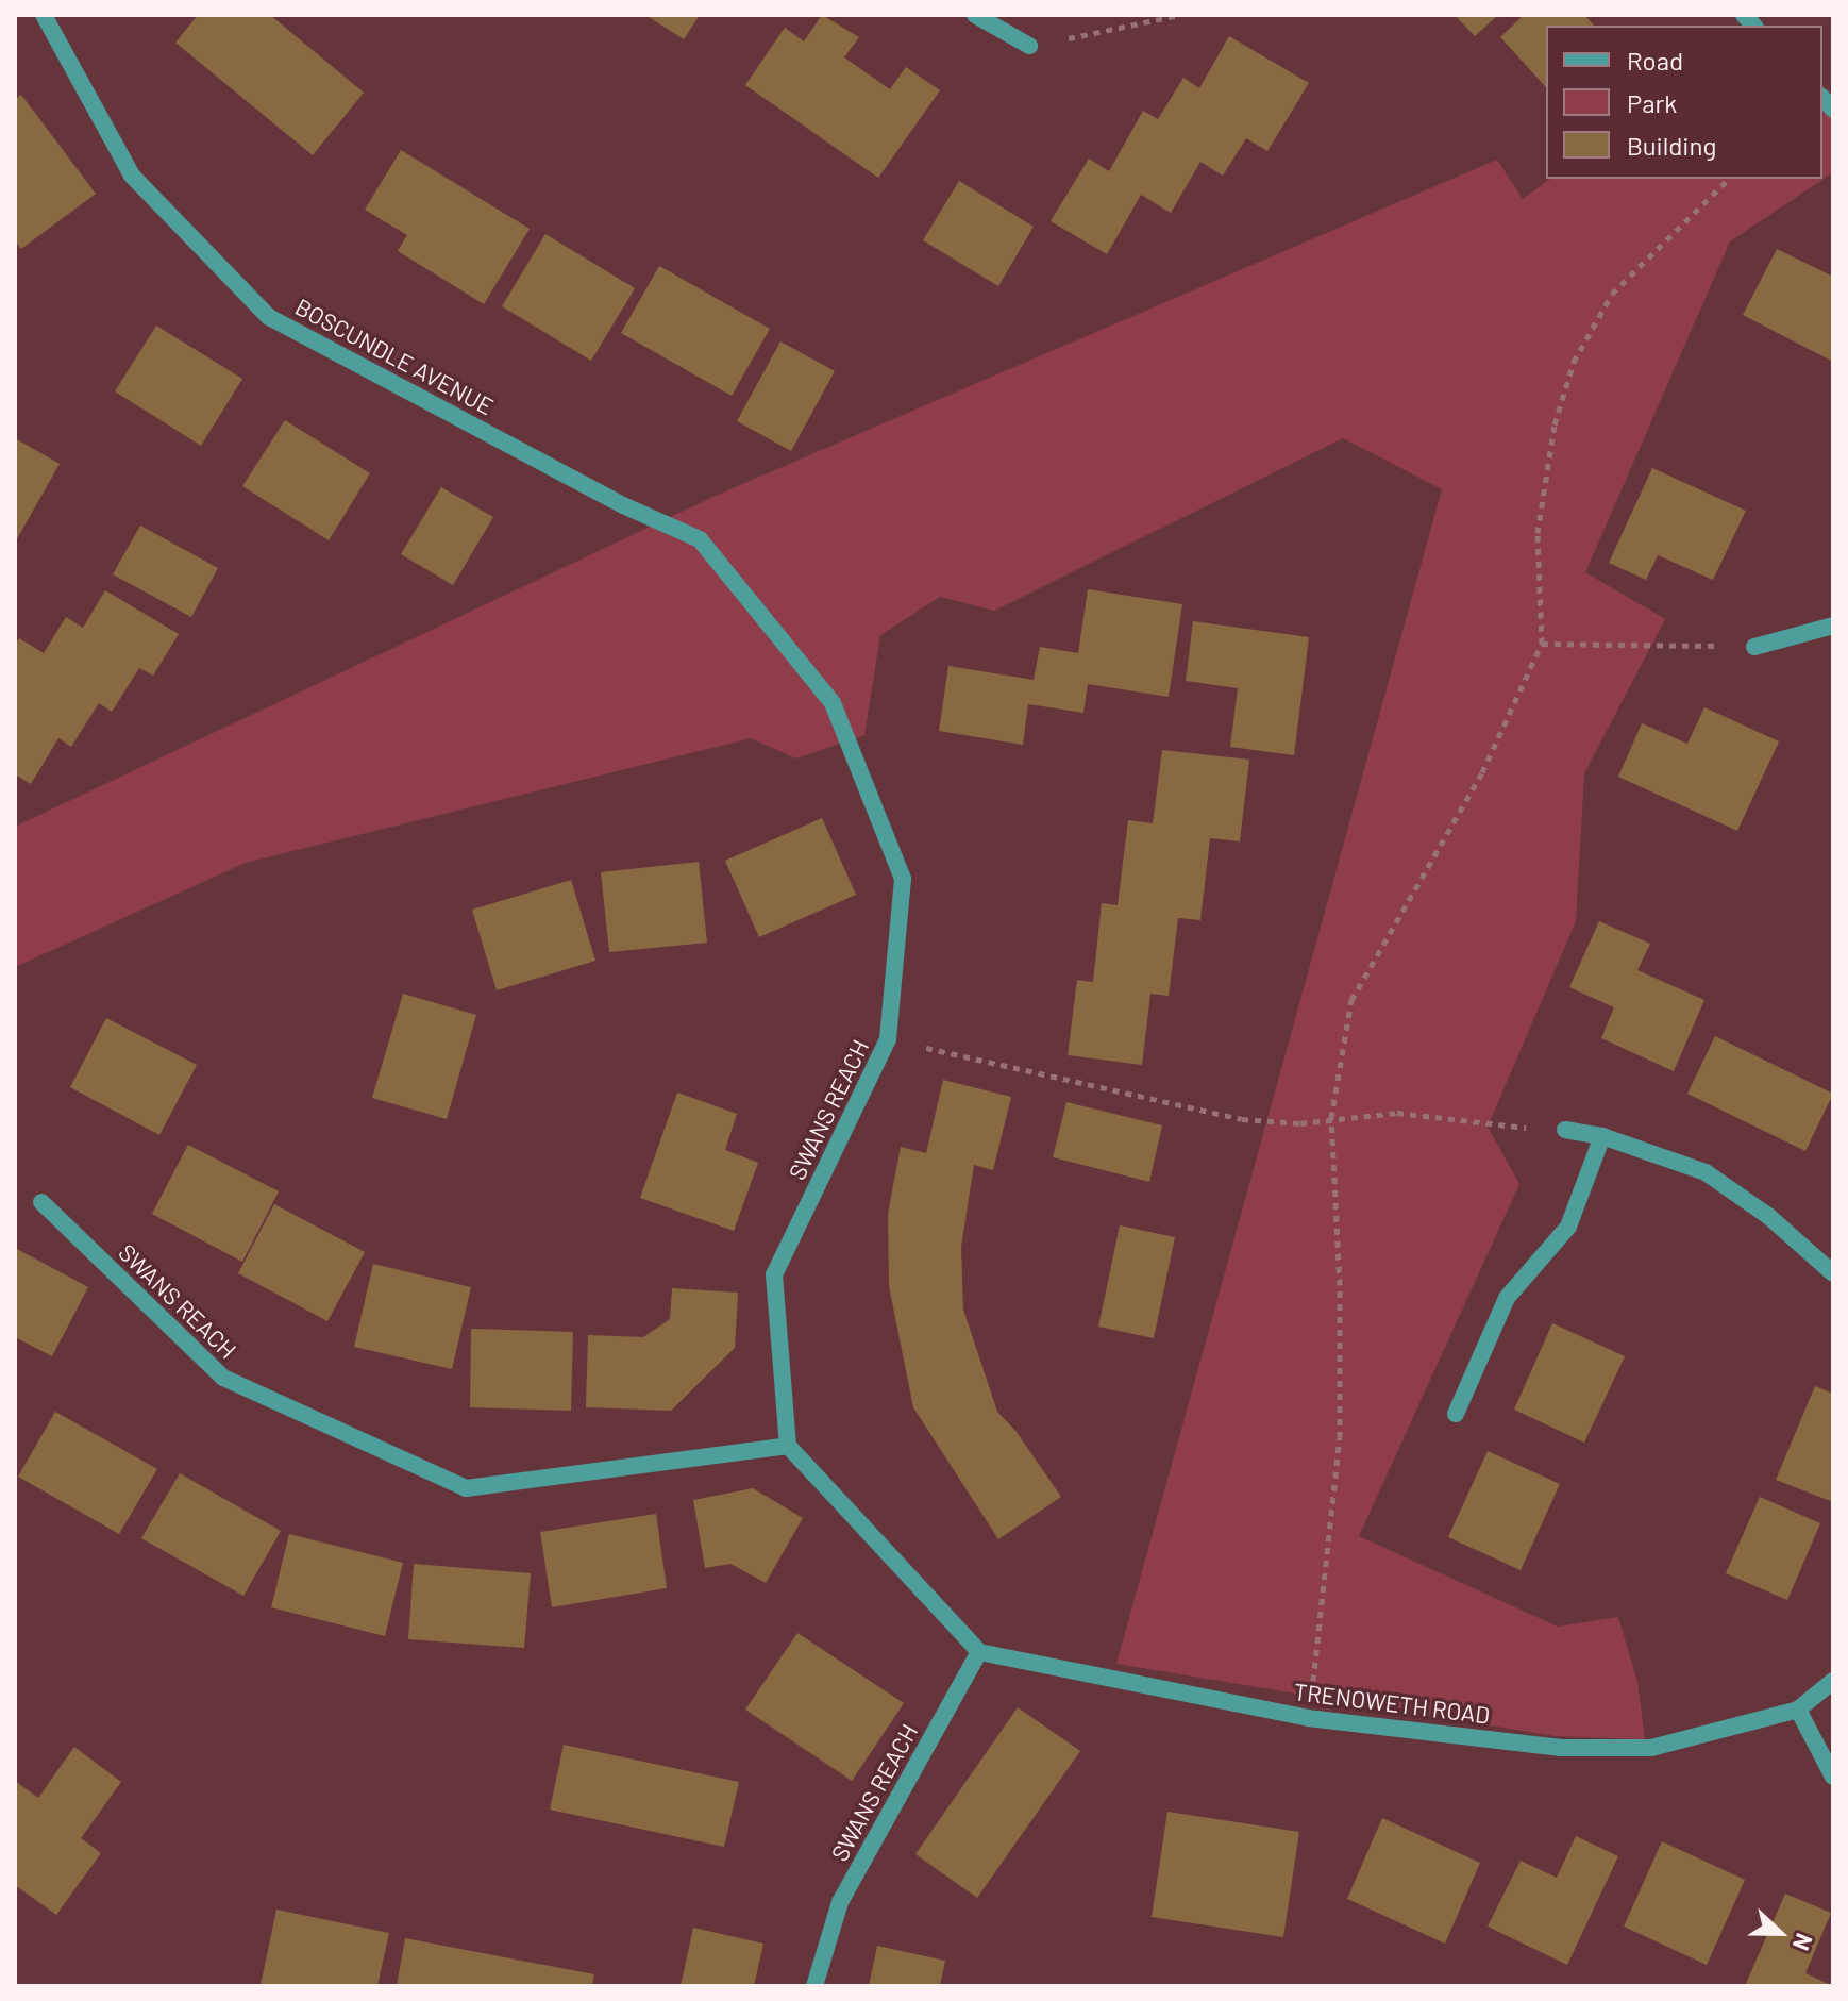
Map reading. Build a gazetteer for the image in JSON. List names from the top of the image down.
{
  "streets": {
    "street": ["BOSCUNDLE AVENUE", "SWANS REACH", "TRENOWETH ROAD"]
  },
  "crossings": [
    ["BOSCUNDLE AVENUE", "SWANS REACH"],
    ["SWANS REACH", "TRENOWETH ROAD"]
  ],
  "legend": ["Road", "Park", "Building"],
  "north": "right"
}
